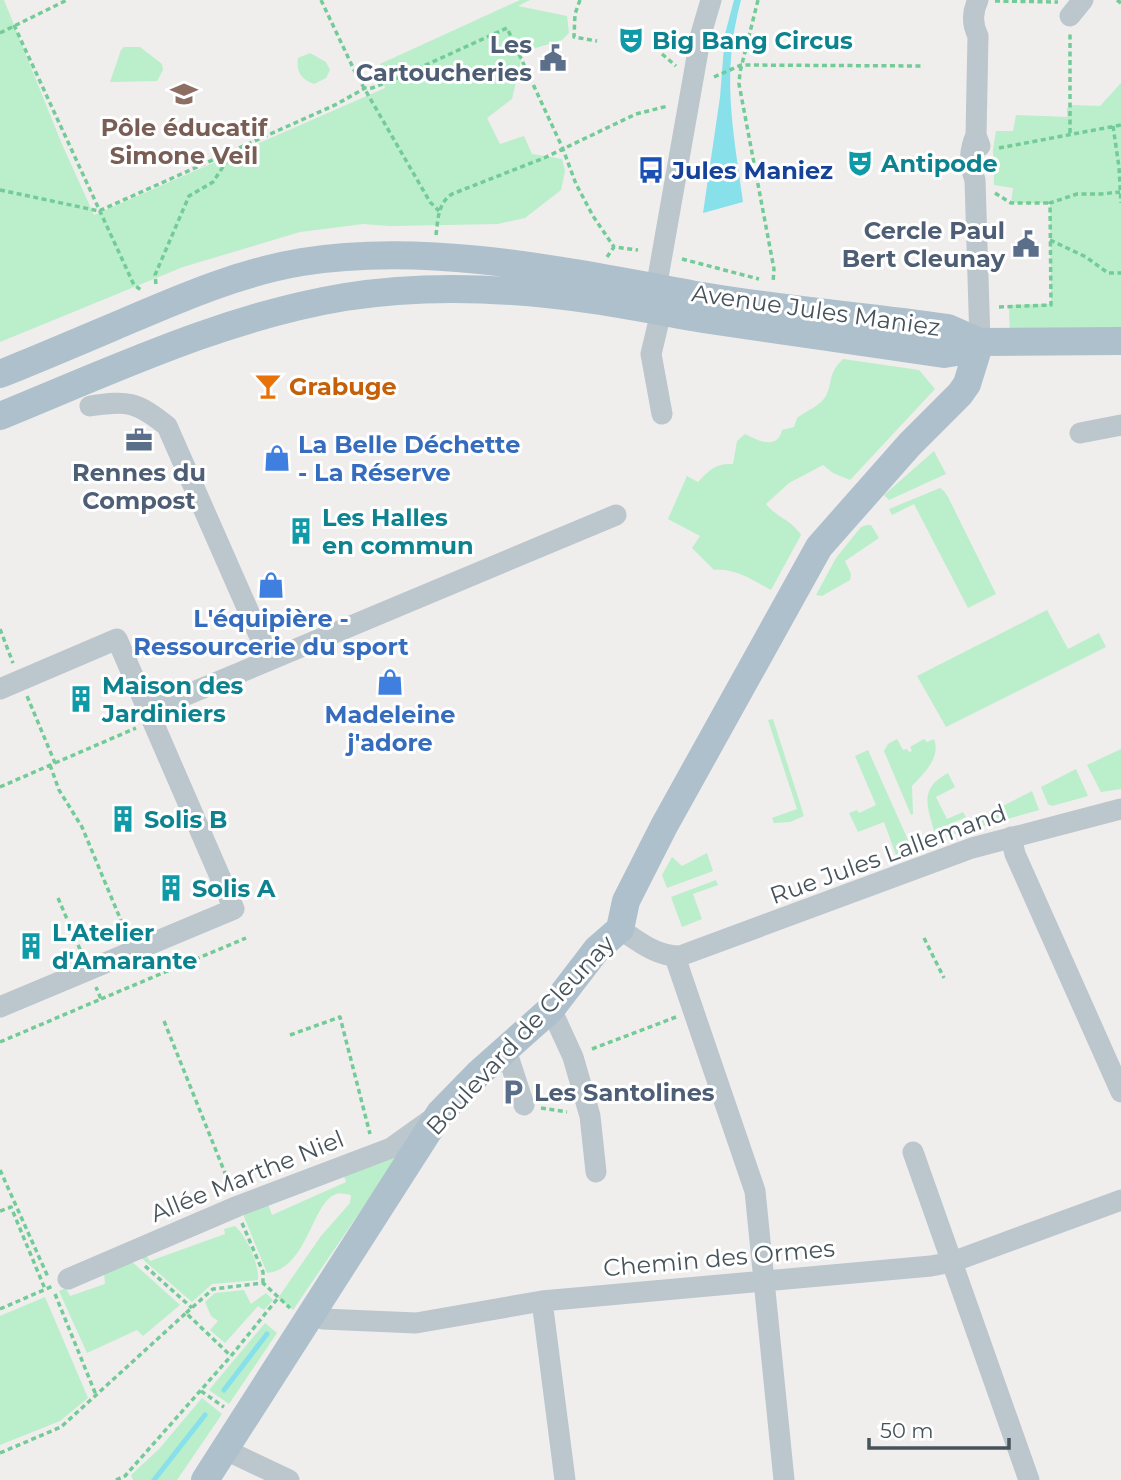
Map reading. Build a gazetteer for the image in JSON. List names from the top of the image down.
{
  "streets": {
    "main road": ["Avenue Jules Maniez", "Boulevard de Cleunay"],
    "street": ["Rue Jules Lallemand", "Allée Marthe Niel", "Chemin des Ormes"]
  },
  "crossings": [
    ["Avenue Jules Maniez", "Boulevard de Cleunay"],
    ["Boulevard de Cleunay", "Allée Marthe Niel"],
    ["Boulevard de Cleunay", "Chemin des Ormes"]
  ],
  "places": {
    "theatre": ["Big Bang Circus", "Antipode"],
    "public building": ["Les Cartoucheries", "Cercle Paul Bert Cleunay"],
    "school or university": ["Pôle éducatif Simone Veil"],
    "bus stop": ["Jules Maniez"],
    "bar": ["Grabuge"],
    "office": ["Rennes du Compost"],
    "shop": ["La Belle Déchette - La Réserve", "L'équipière - Ressourcerie du sport", "Madeleine j'adore"],
    "building": [
      "Les Halles en commun",
      "Maison des Jardiniers",
      "Solis B",
      "Solis A",
      "L'Atelier d'Amarante"
    ],
    "parking": ["Les Santolines"]
  },
  "scale_bar": "50 m"
}
